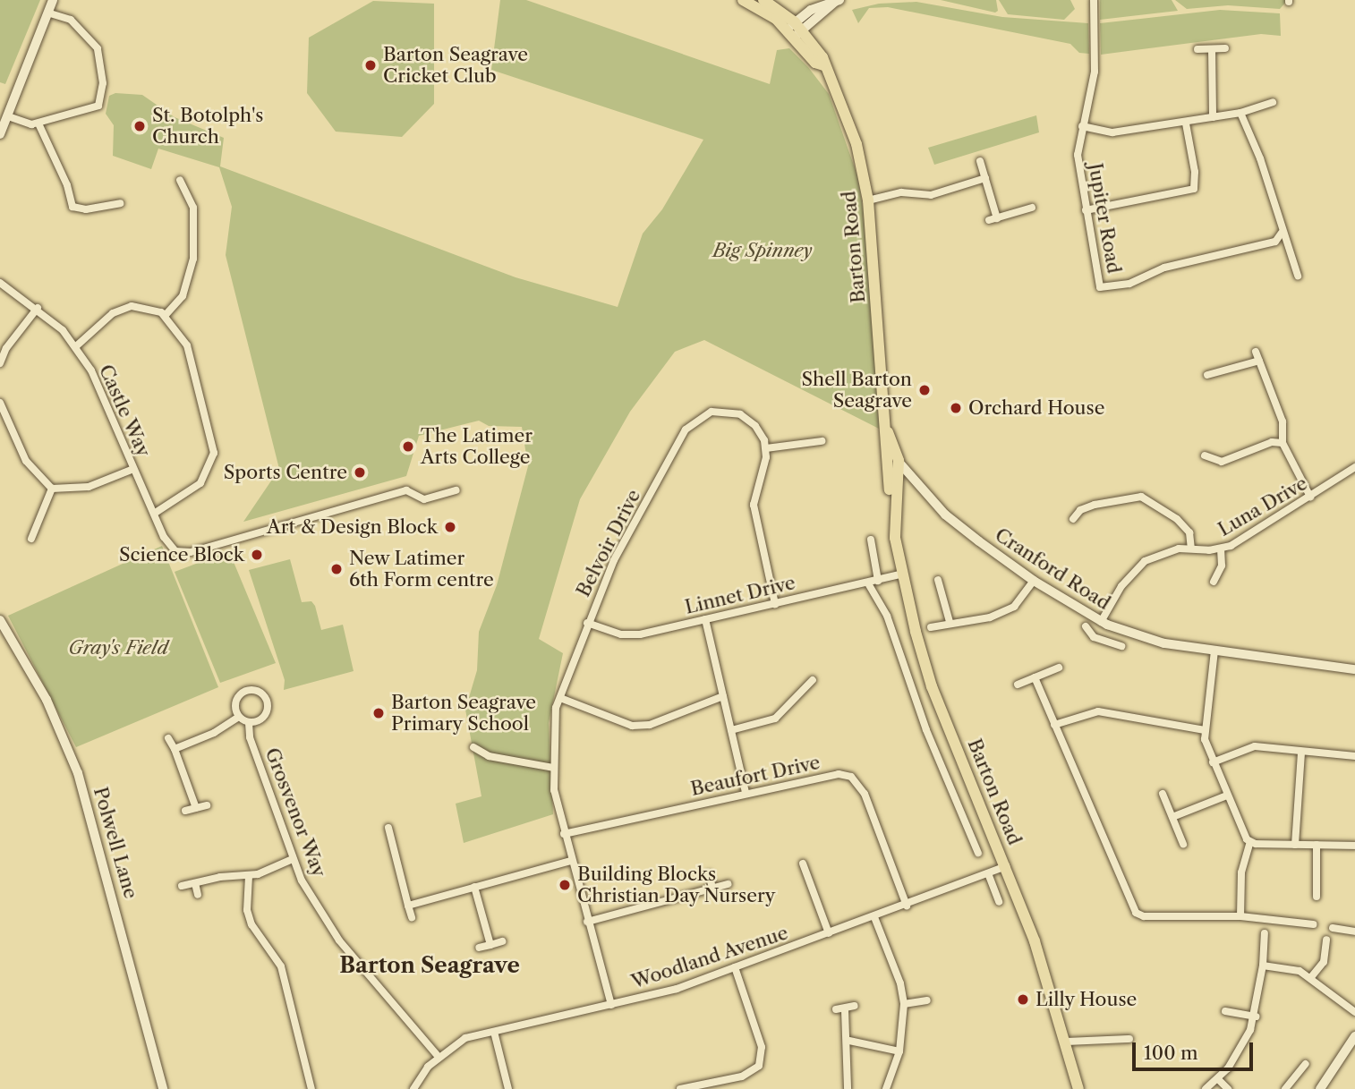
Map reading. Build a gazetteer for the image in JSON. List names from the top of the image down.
{
  "streets": {
    "main road": ["Barton Road"],
    "street": [
      "Jupiter Road",
      "Castle Way",
      "Luna Drive",
      "Belvoir Drive",
      "Cranford Road",
      "Linnet Drive",
      "Beaufort Drive",
      "Grosvenor Way",
      "Polwell Lane",
      "Woodland Avenue"
    ]
  },
  "crossings": [
    ["Barton Road", "Cranford Road"],
    ["Barton Road", "Linnet Drive"],
    ["Barton Road", "Woodland Avenue"],
    ["Luna Drive", "Cranford Road"],
    ["Belvoir Drive", "Linnet Drive"],
    ["Belvoir Drive", "Beaufort Drive"],
    ["Belvoir Drive", "Woodland Avenue"],
    ["Beaufort Drive", "Woodland Avenue"],
    ["Grosvenor Way", "Woodland Avenue"]
  ],
  "districts": ["Barton Seagrave"],
  "parks": ["Big Spinney", "Gray's Field"],
  "places": [
    "Barton Seagrave Cricket Club",
    "St. Botolph's Church",
    "Shell Barton Seagrave",
    "Orchard House",
    "The Latimer Arts College",
    "Sports Centre",
    "Art & Design Block",
    "Science Block",
    "New Latimer 6th Form centre",
    "Barton Seagrave Primary School",
    "Building Blocks Christian Day Nursery",
    "Lilly House"
  ],
  "scale_bar": "100 m"
}
